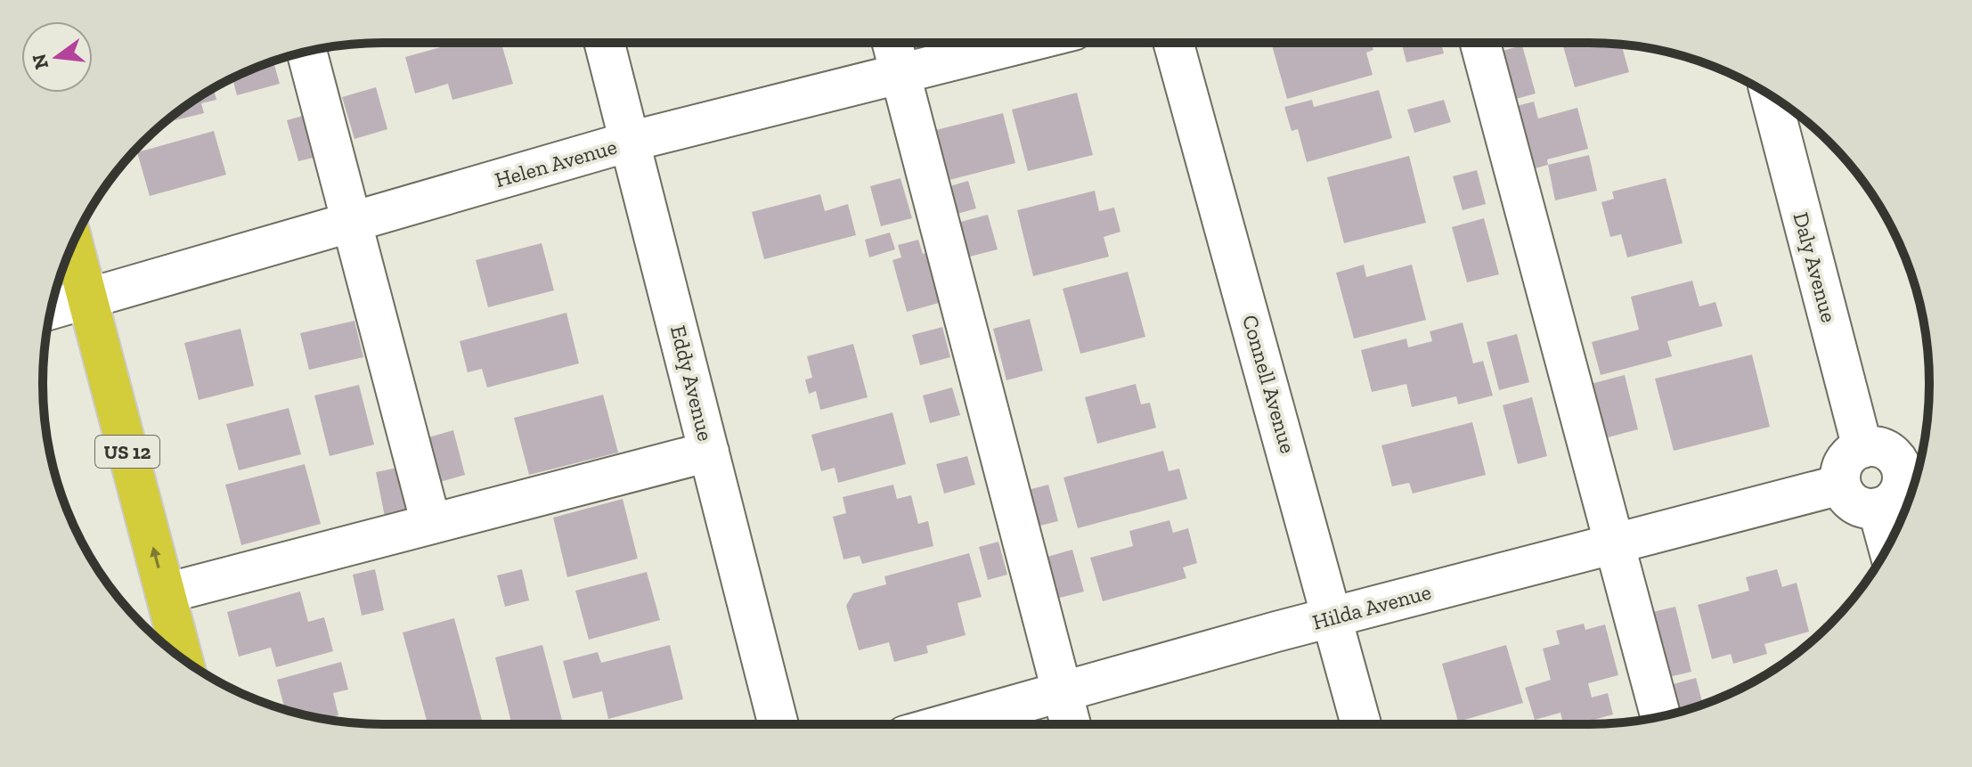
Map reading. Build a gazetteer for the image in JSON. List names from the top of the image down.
{
  "streets": {
    "highway": ["US 12"],
    "street": [
      "Helen Avenue",
      "Daly Avenue",
      "Eddy Avenue",
      "Connell Avenue",
      "Hilda Avenue"
    ]
  },
  "crossings": [
    ["Helen Avenue", "Eddy Avenue"],
    ["Helen Avenue", "US 12"],
    ["Daly Avenue", "Hilda Avenue"],
    ["Connell Avenue", "Hilda Avenue"]
  ],
  "north": "left"
}
